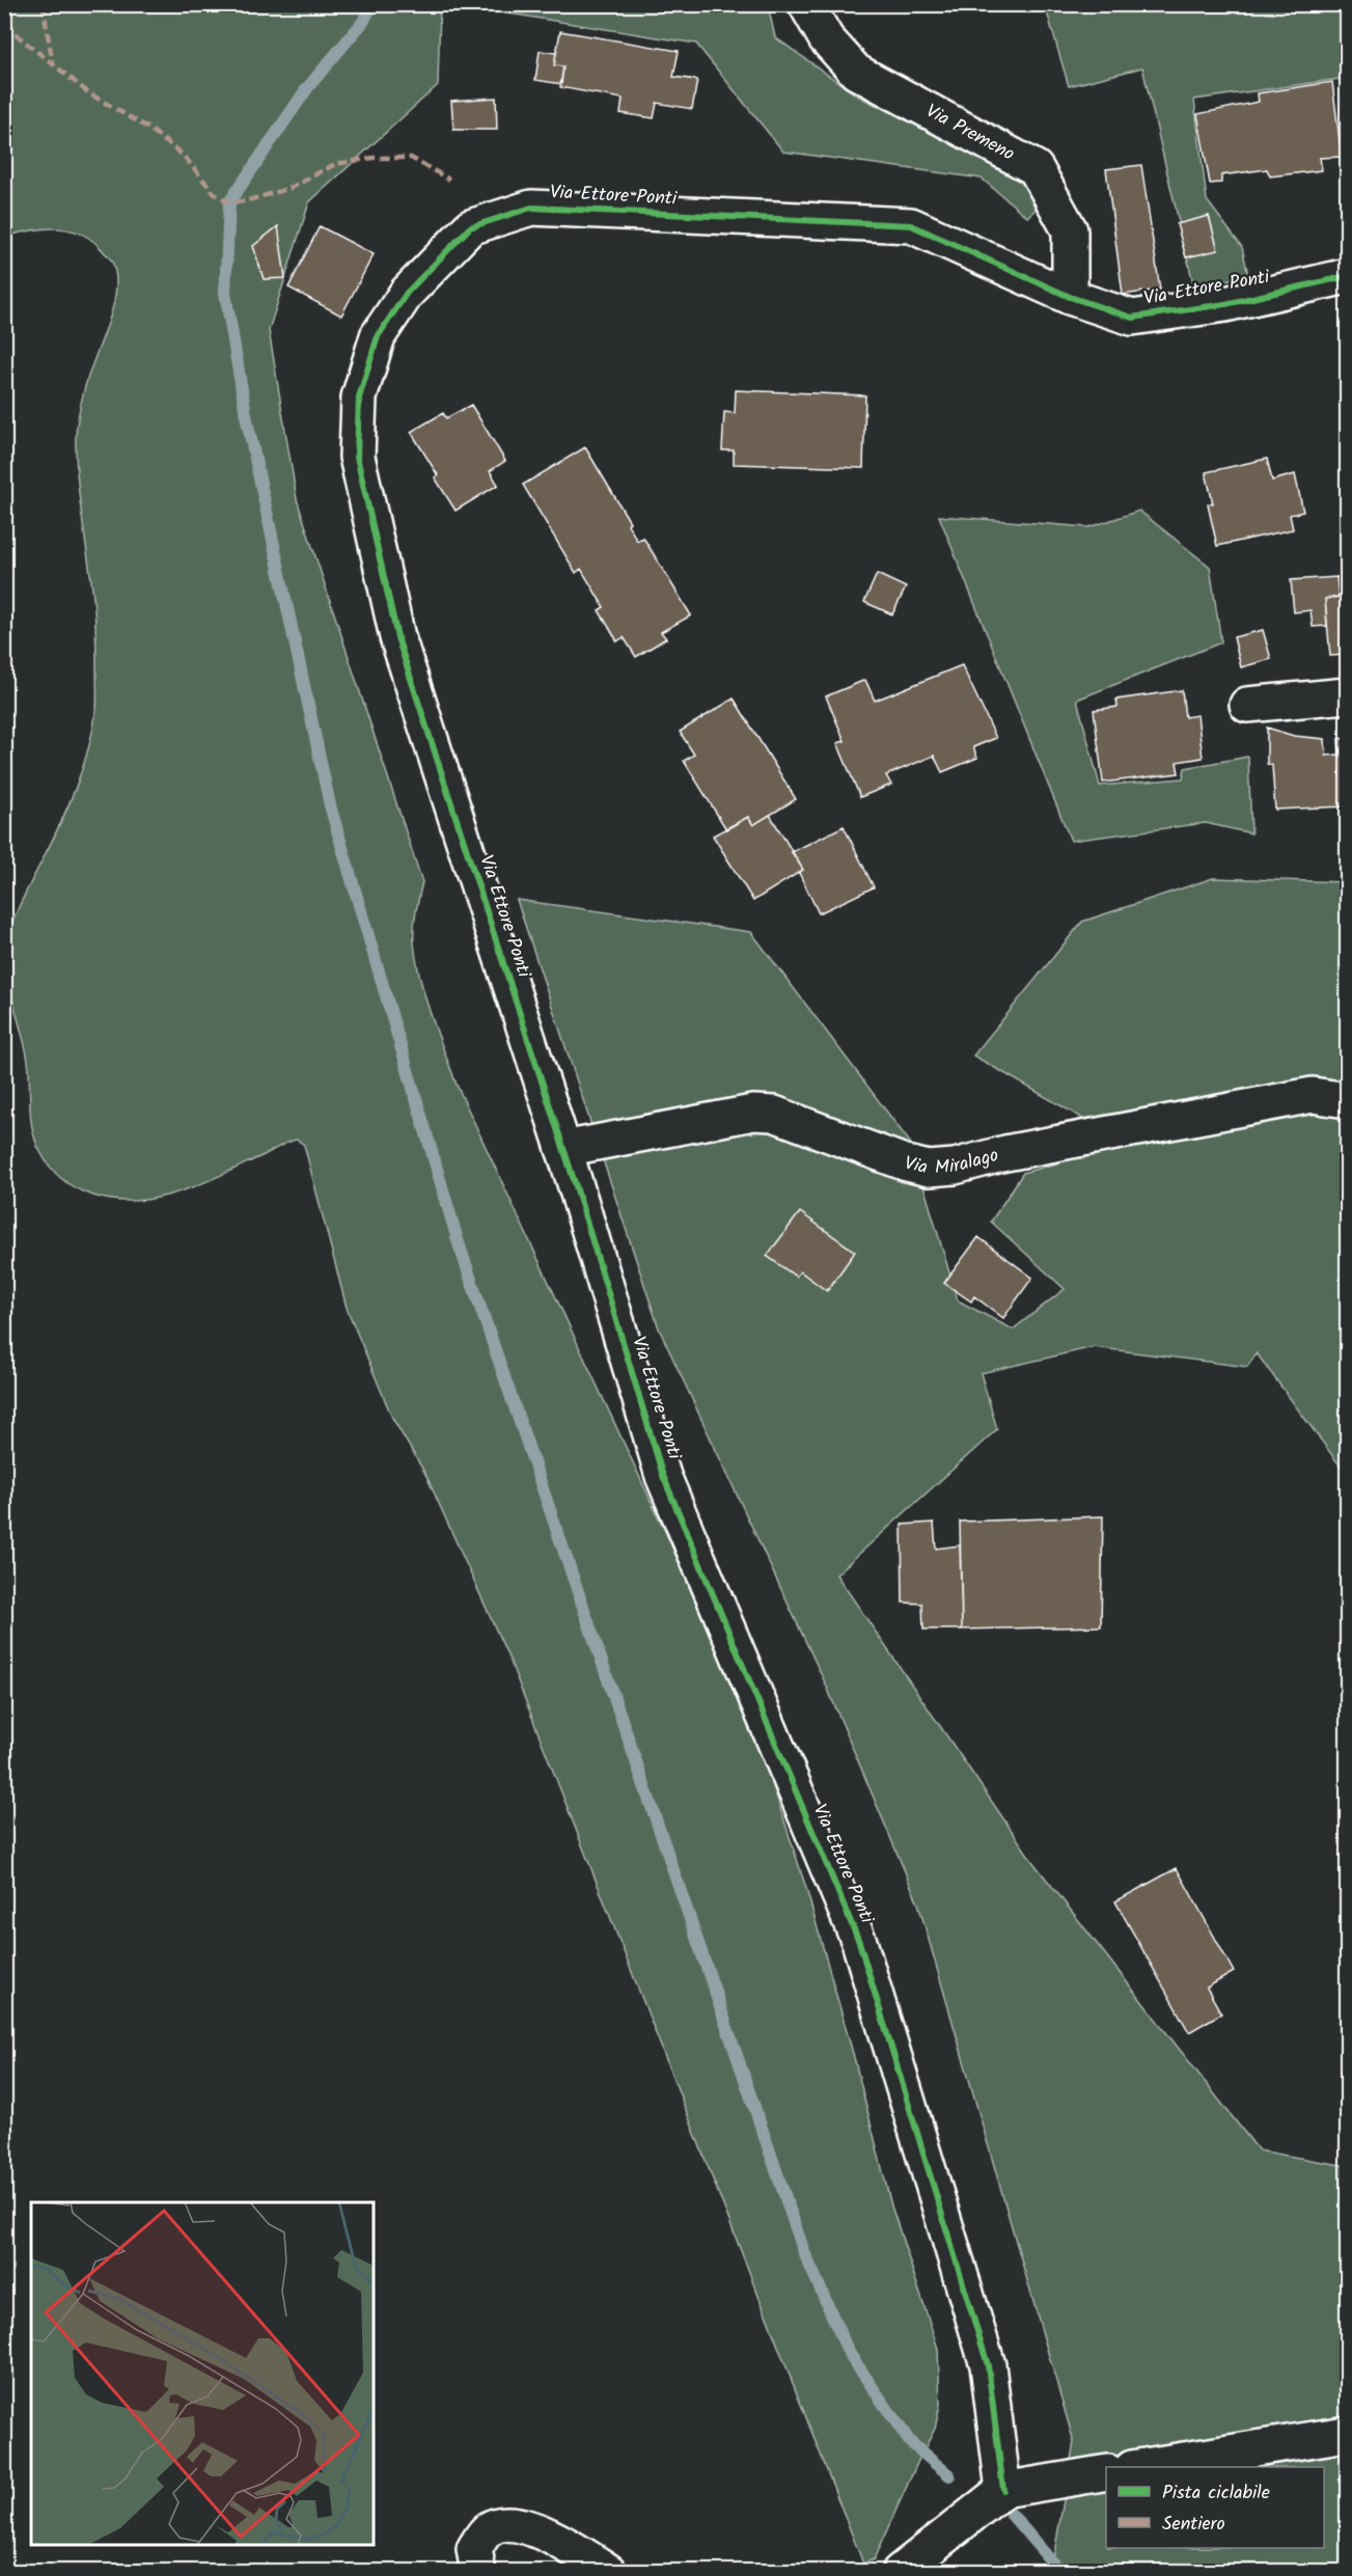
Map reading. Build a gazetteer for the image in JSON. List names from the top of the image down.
{
  "streets": {
    "street": ["Via Premeno", "Via Ettore Ponti", "Via Miralago"]
  },
  "crossings": [
    ["Via Premeno", "Via Ettore Ponti"],
    ["Via Ettore Ponti", "Via Miralago"]
  ],
  "legend": ["Pista ciclabile", "Sentiero"]
}
